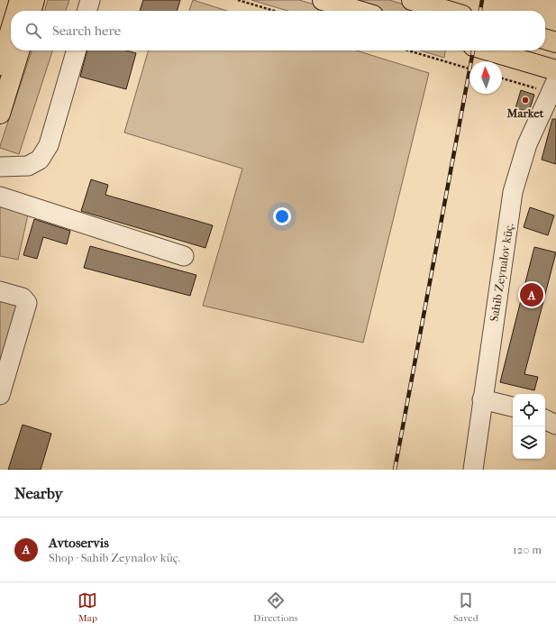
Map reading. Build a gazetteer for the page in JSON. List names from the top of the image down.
{
  "streets": {
    "street": ["Sahib Zeynalov küç."]
  },
  "places": ["Market"],
  "north": "top",
  "page": {
    "search": "Search here",
    "pins": "A",
    "heading": "Nearby",
    "list": [
      {
        "mark": "A",
        "name": "Avtoservis",
        "note": "Shop · Sahib Zeynalov küç.",
        "value": "120 m"
      }
    ],
    "nav": ["Map", "Directions", "Saved"]
  }
}
